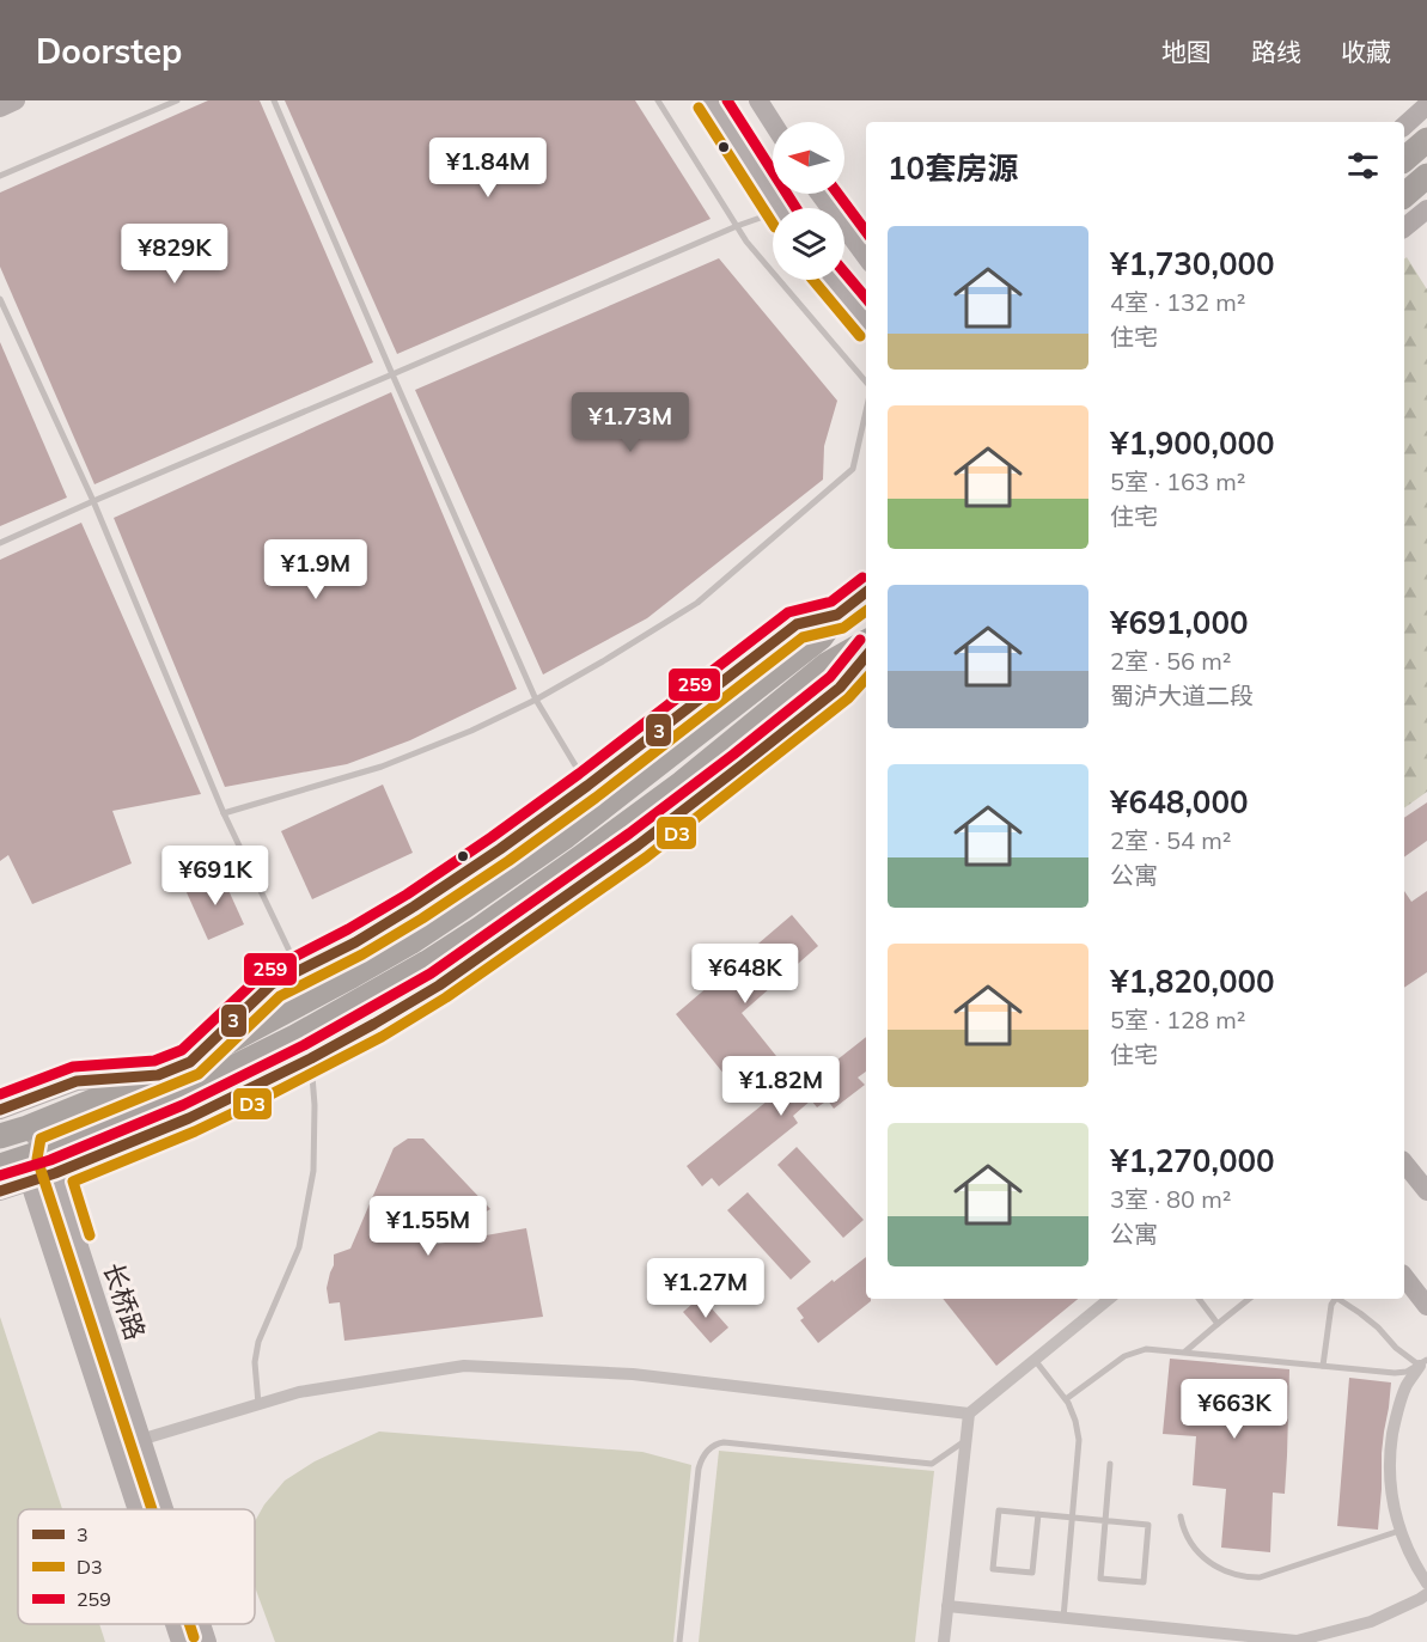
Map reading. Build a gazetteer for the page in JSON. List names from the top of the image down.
{
  "streets": {
    "street": ["长桥路"]
  },
  "lines": ["transit line 259", "transit line D3", "transit line 3"],
  "legend": ["3", "D3", "259"],
  "north": "left",
  "page": {
    "header": "Doorstep",
    "nav": ["地图", "路线", "收藏"],
    "heading": "10套房源",
    "price": [
      "¥1.84M",
      "¥829K",
      "¥1.73M",
      "¥1.9M",
      "¥691K",
      "¥648K",
      "¥1.82M",
      "¥1.55M",
      "¥1.27M",
      "¥663K"
    ],
    "list": [
      {
        "name": "¥1,730,000",
        "note": "4室 · 132 m² · 住宅"
      },
      {
        "name": "¥1,900,000",
        "note": "5室 · 163 m² · 住宅"
      },
      {
        "name": "¥691,000",
        "note": "2室 · 56 m² · 蜀泸大道二段"
      },
      {
        "name": "¥648,000",
        "note": "2室 · 54 m² · 公寓"
      },
      {
        "name": "¥1,820,000",
        "note": "5室 · 128 m² · 住宅"
      },
      {
        "name": "¥1,270,000",
        "note": "3室 · 80 m² · 公寓"
      }
    ]
  }
}
